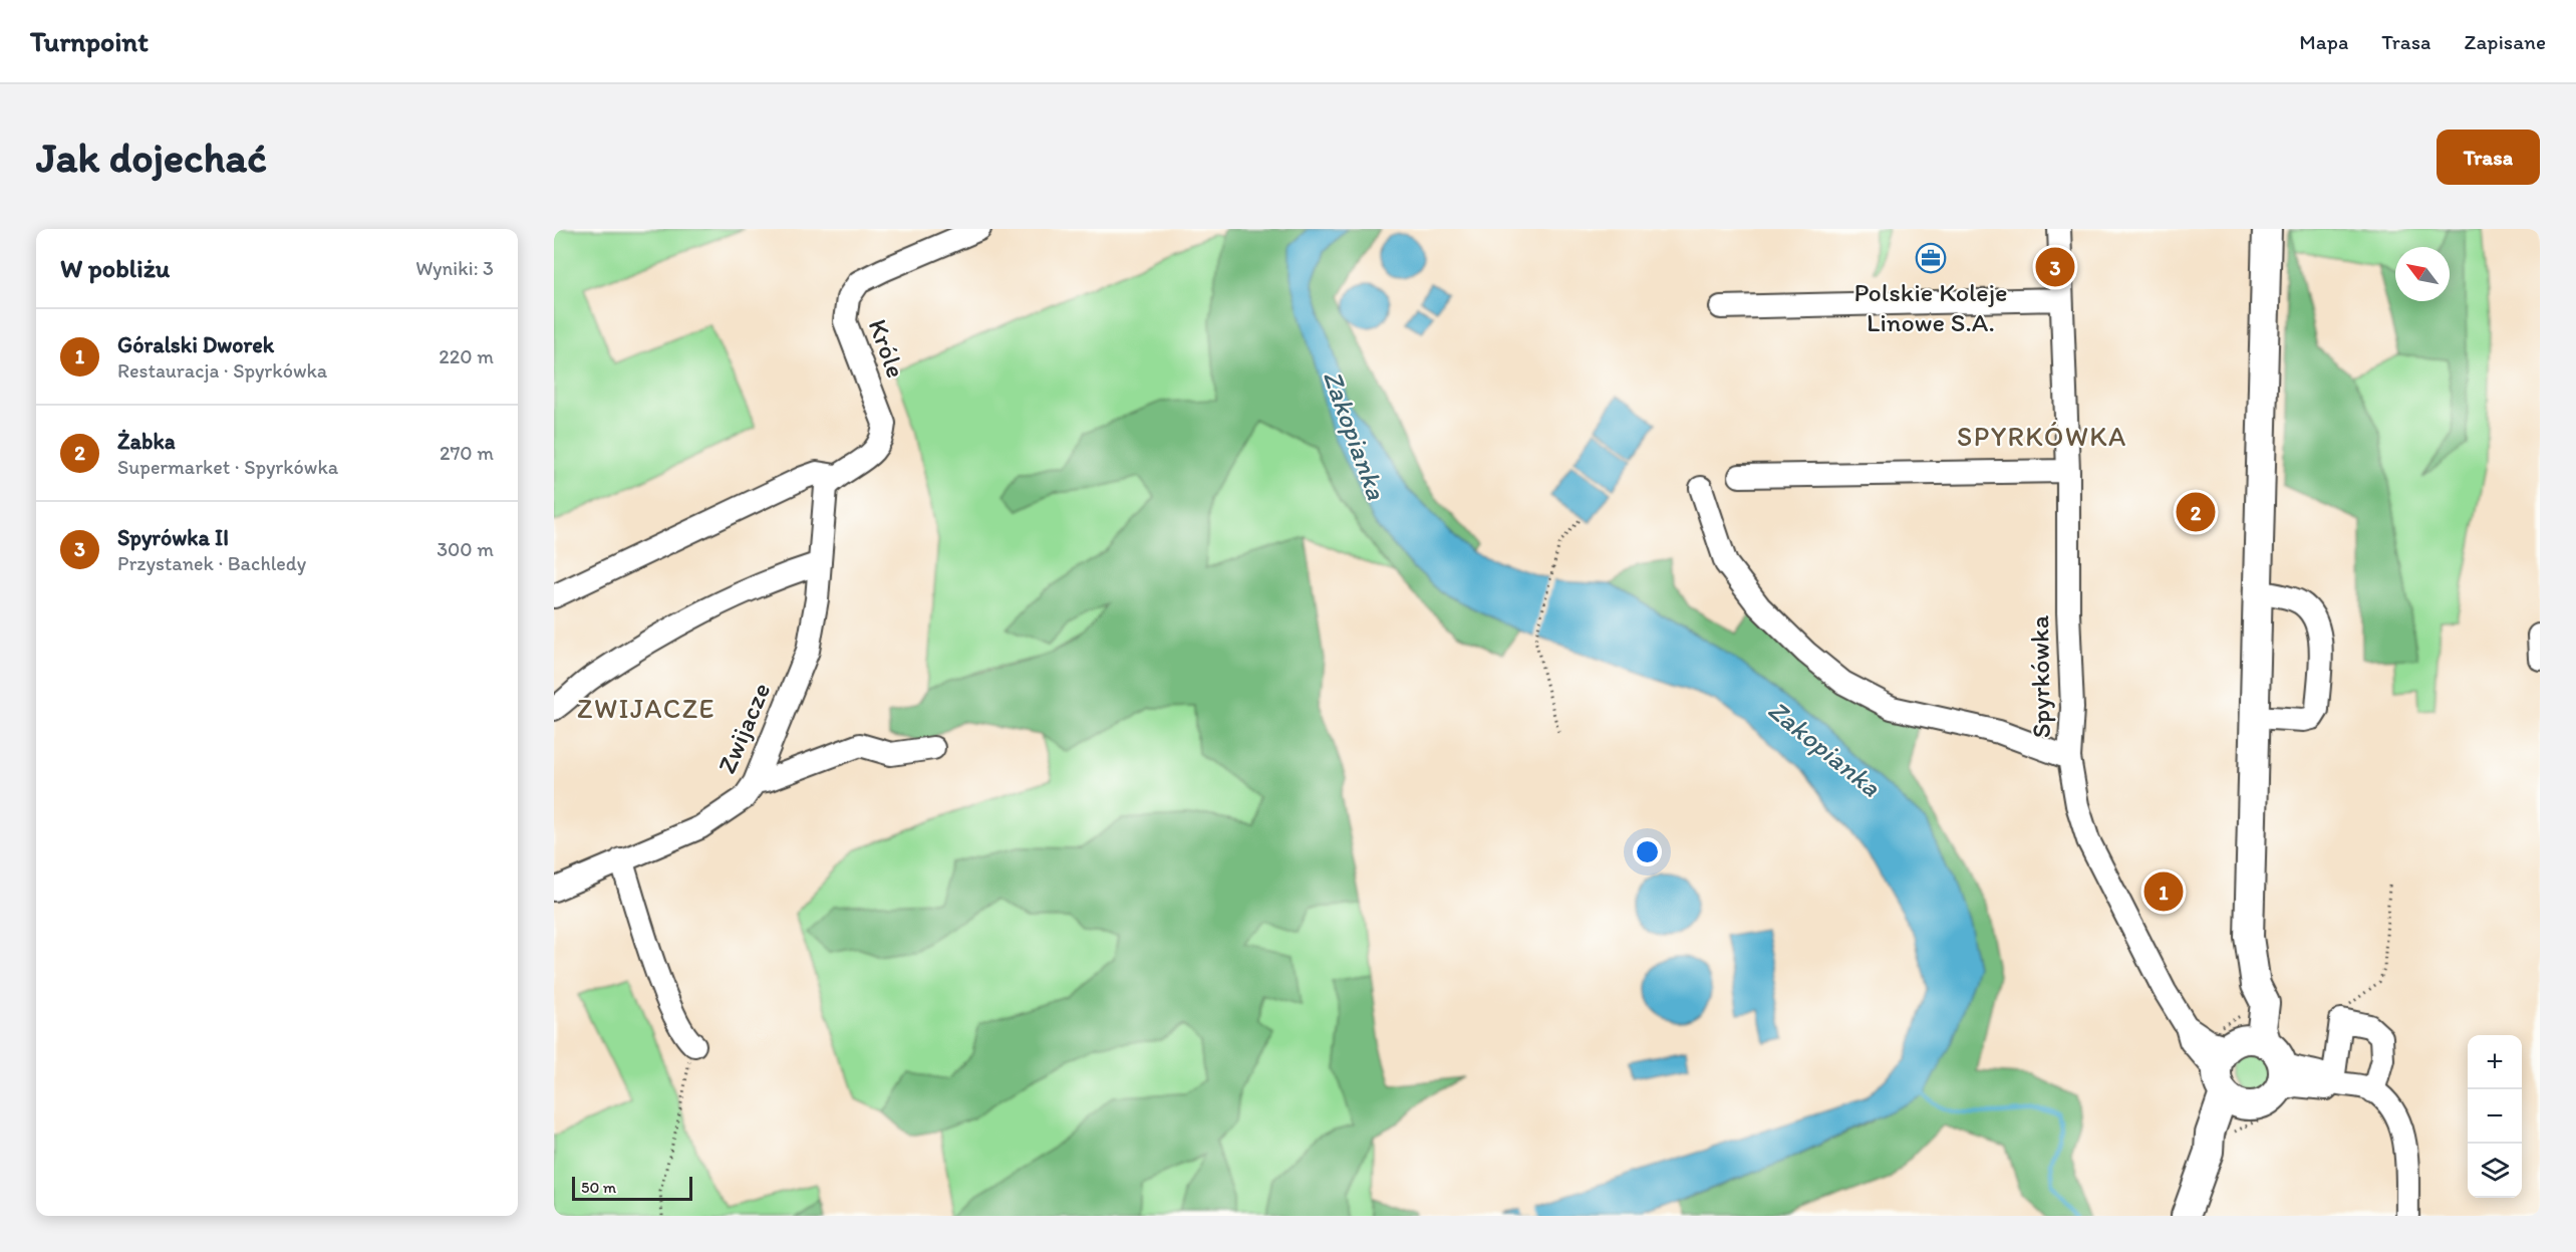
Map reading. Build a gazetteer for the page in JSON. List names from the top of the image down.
{
  "streets": {
    "street": ["Króle", "Spyrkówka", "Zwijacze"]
  },
  "crossings": [
    ["Króle", "Zwijacze"]
  ],
  "districts": ["SPYRKÓWKA", "ZWIJACZE"],
  "water": ["Zakopianka"],
  "places": {
    "office": ["Polskie Koleje Linowe S.A."]
  },
  "scale_bar": "50 m",
  "north": "top left",
  "page": {
    "header": "Turnpoint",
    "nav": ["Mapa", "Trasa", "Zapisane"],
    "buttons": "Trasa",
    "title": "Jak dojechać",
    "heading": ["W pobliżu", "Wyniki: 3"],
    "pins": ["3", "2", "1"],
    "list": [
      {
        "mark": "1",
        "name": "Góralski Dworek",
        "note": "Restauracja · Spyrkówka",
        "value": "220 m"
      },
      {
        "mark": "2",
        "name": "Żabka",
        "note": "Supermarket · Spyrkówka",
        "value": "270 m"
      },
      {
        "mark": "3",
        "name": "Spyrówka II",
        "note": "Przystanek · Bachledy",
        "value": "300 m"
      }
    ],
    "map_buttons": ["+", "−"],
    "scale": "50 m"
  }
}
